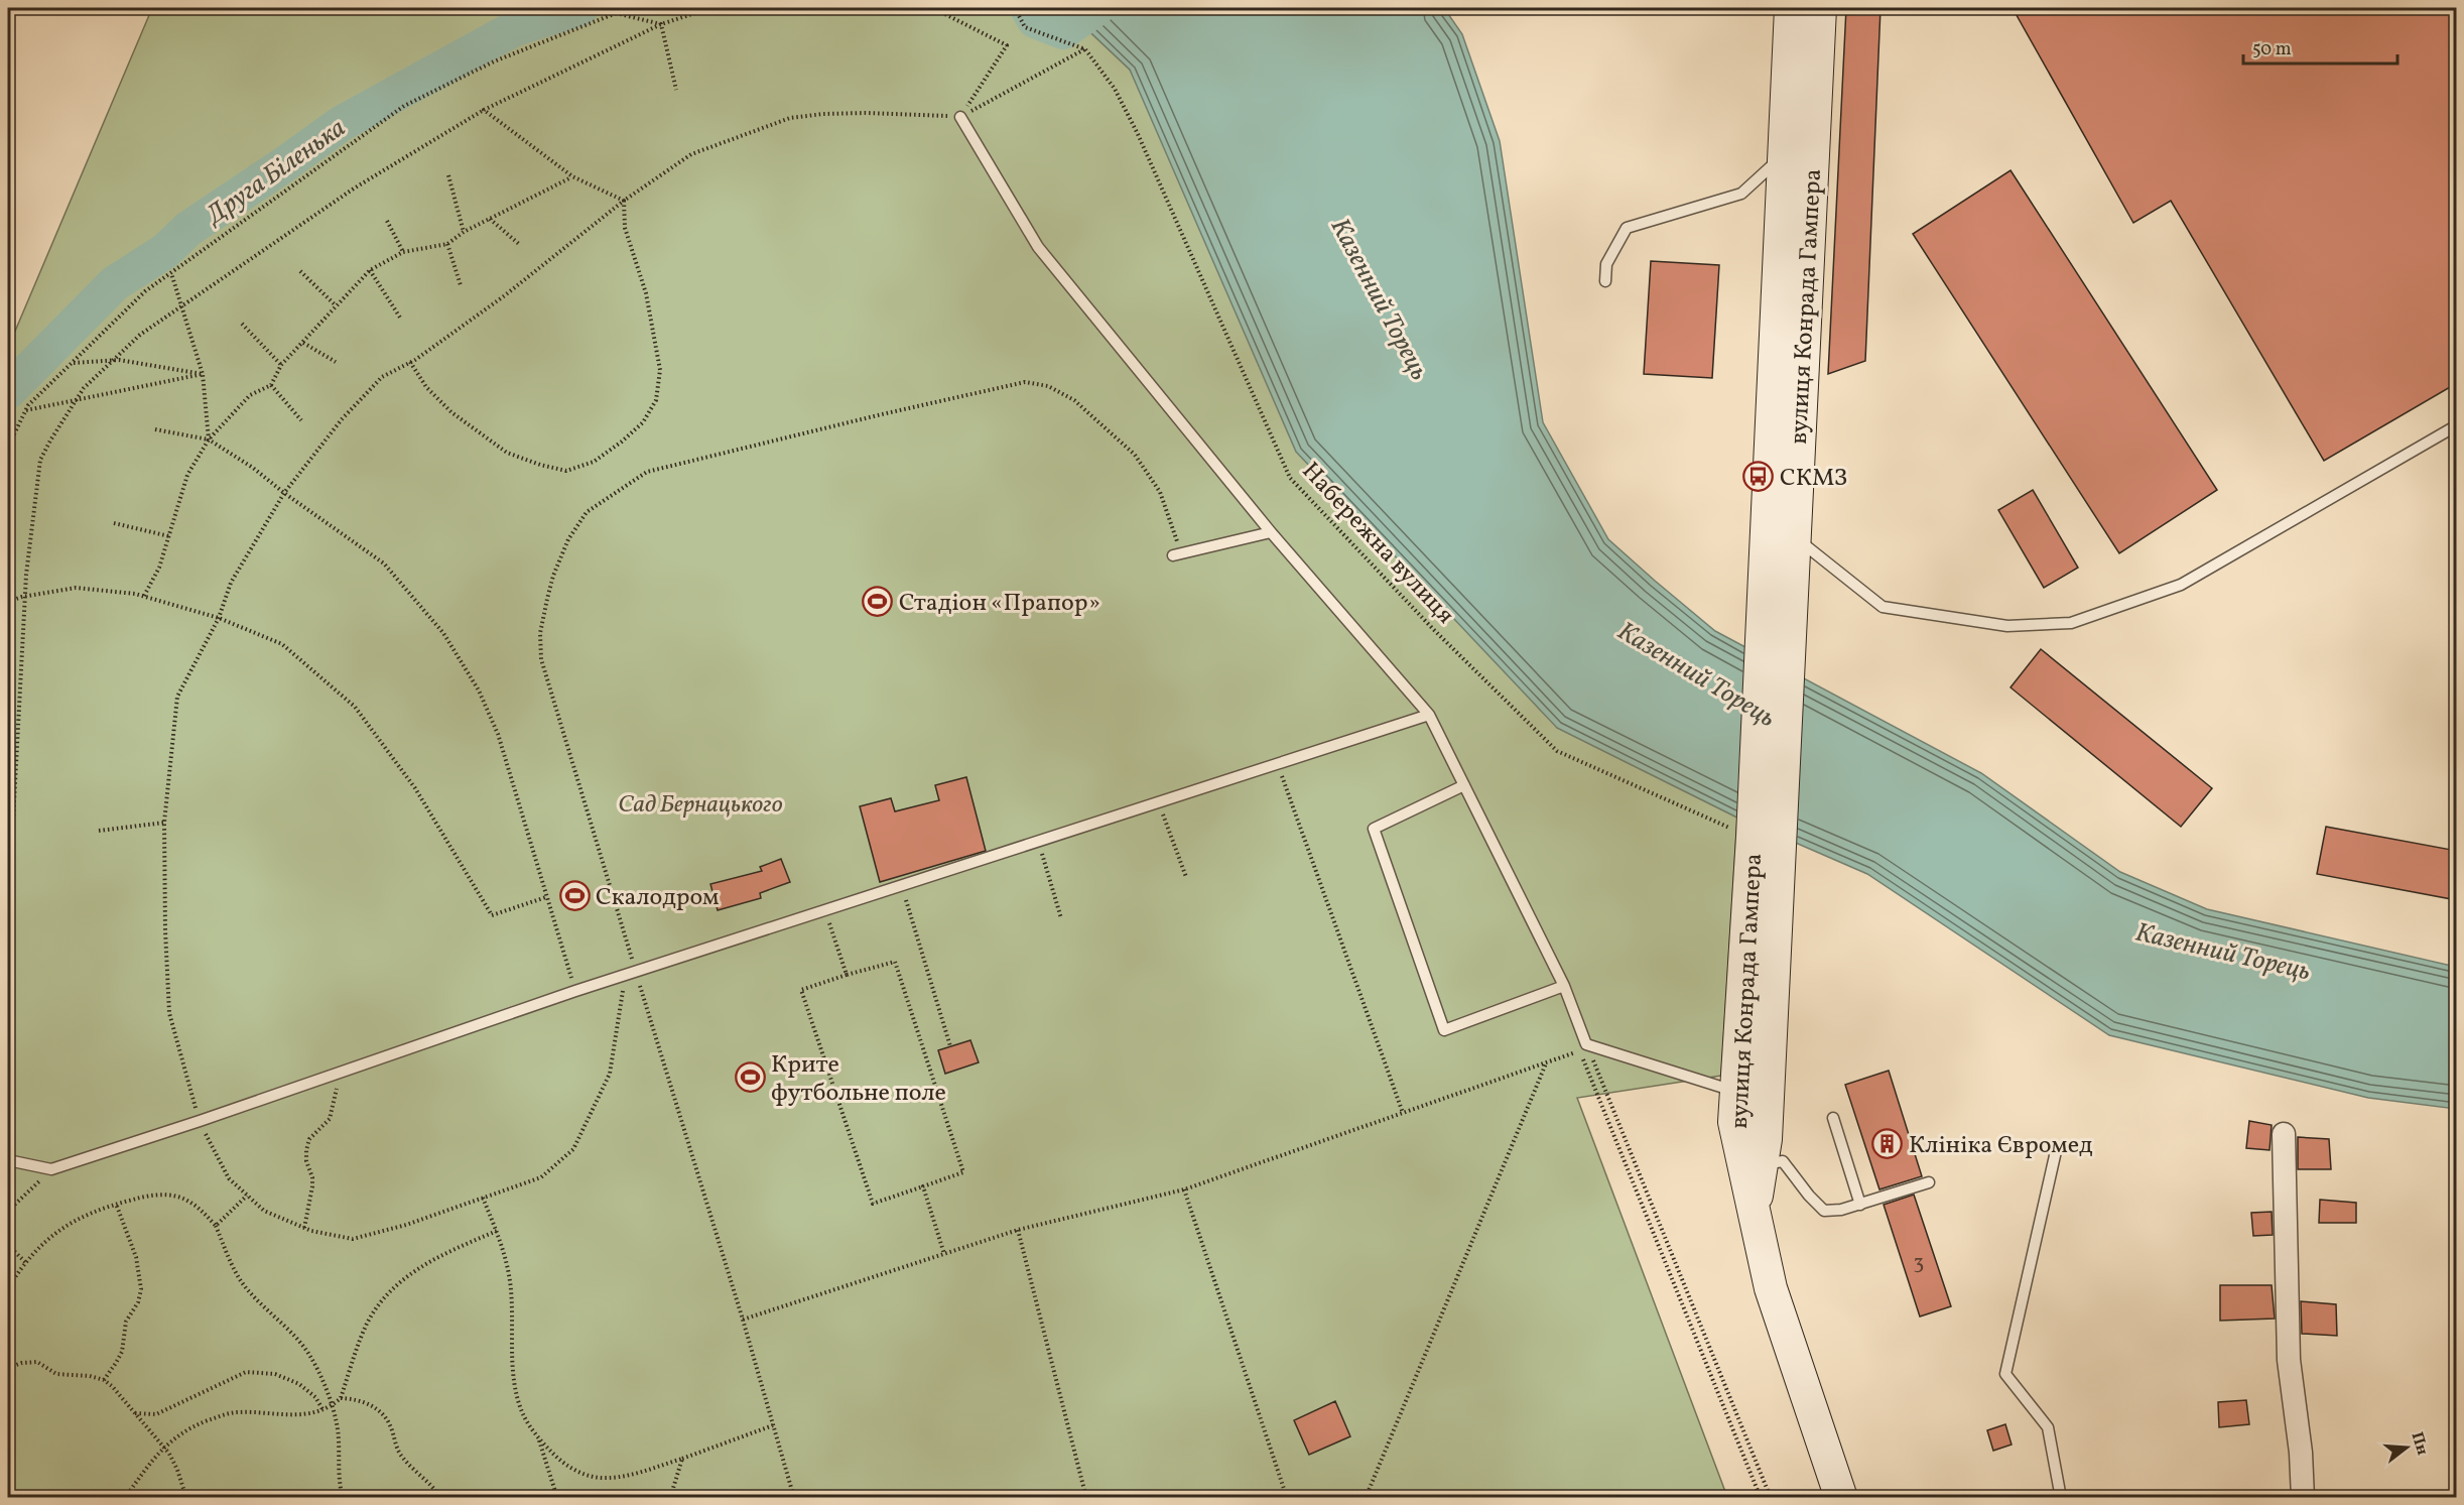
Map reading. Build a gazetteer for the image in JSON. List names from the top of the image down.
{
  "streets": {
    "main road": ["вулиця Конрада Гампера"],
    "path": ["Набережна вулиця"]
  },
  "crossings": [
    ["вулиця Конрада Гампера", "Набережна вулиця"]
  ],
  "water": ["Друга Біленька", "Казенний Торець"],
  "parks": ["Сад Бернацького"],
  "places": {
    "bus stop": ["СКМЗ"],
    "sports": ["Стадіон «Прапор»", "Скалодром", "Крите футбольне поле"],
    "building": ["Клініка Євромед"]
  },
  "house_numbers": ["3"],
  "scale_bar": "50 m",
  "north": "right"
}
